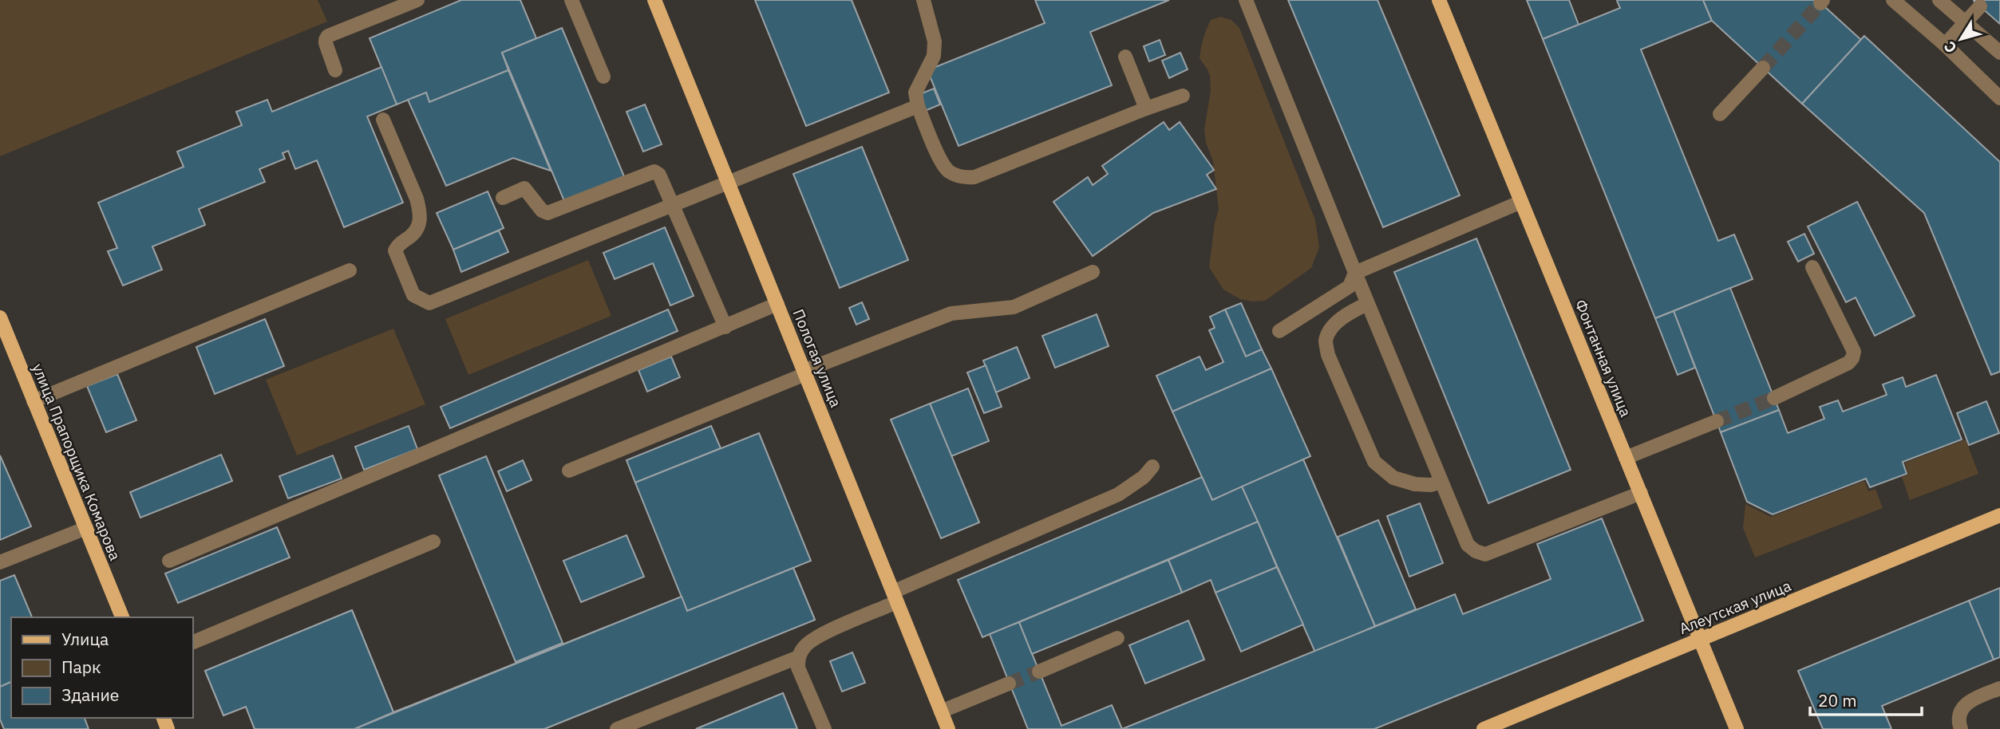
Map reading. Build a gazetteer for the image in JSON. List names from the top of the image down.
{
  "streets": {
    "main road": [
      "Пологая улица",
      "Фонтанная улица",
      "улица Прапорщика Комарова",
      "Алеутская улица"
    ]
  },
  "crossings": [
    ["Фонтанная улица", "Алеутская улица"]
  ],
  "legend": ["Улица", "Парк", "Здание"],
  "scale_bar": "20 m",
  "north": "bottom left"
}
